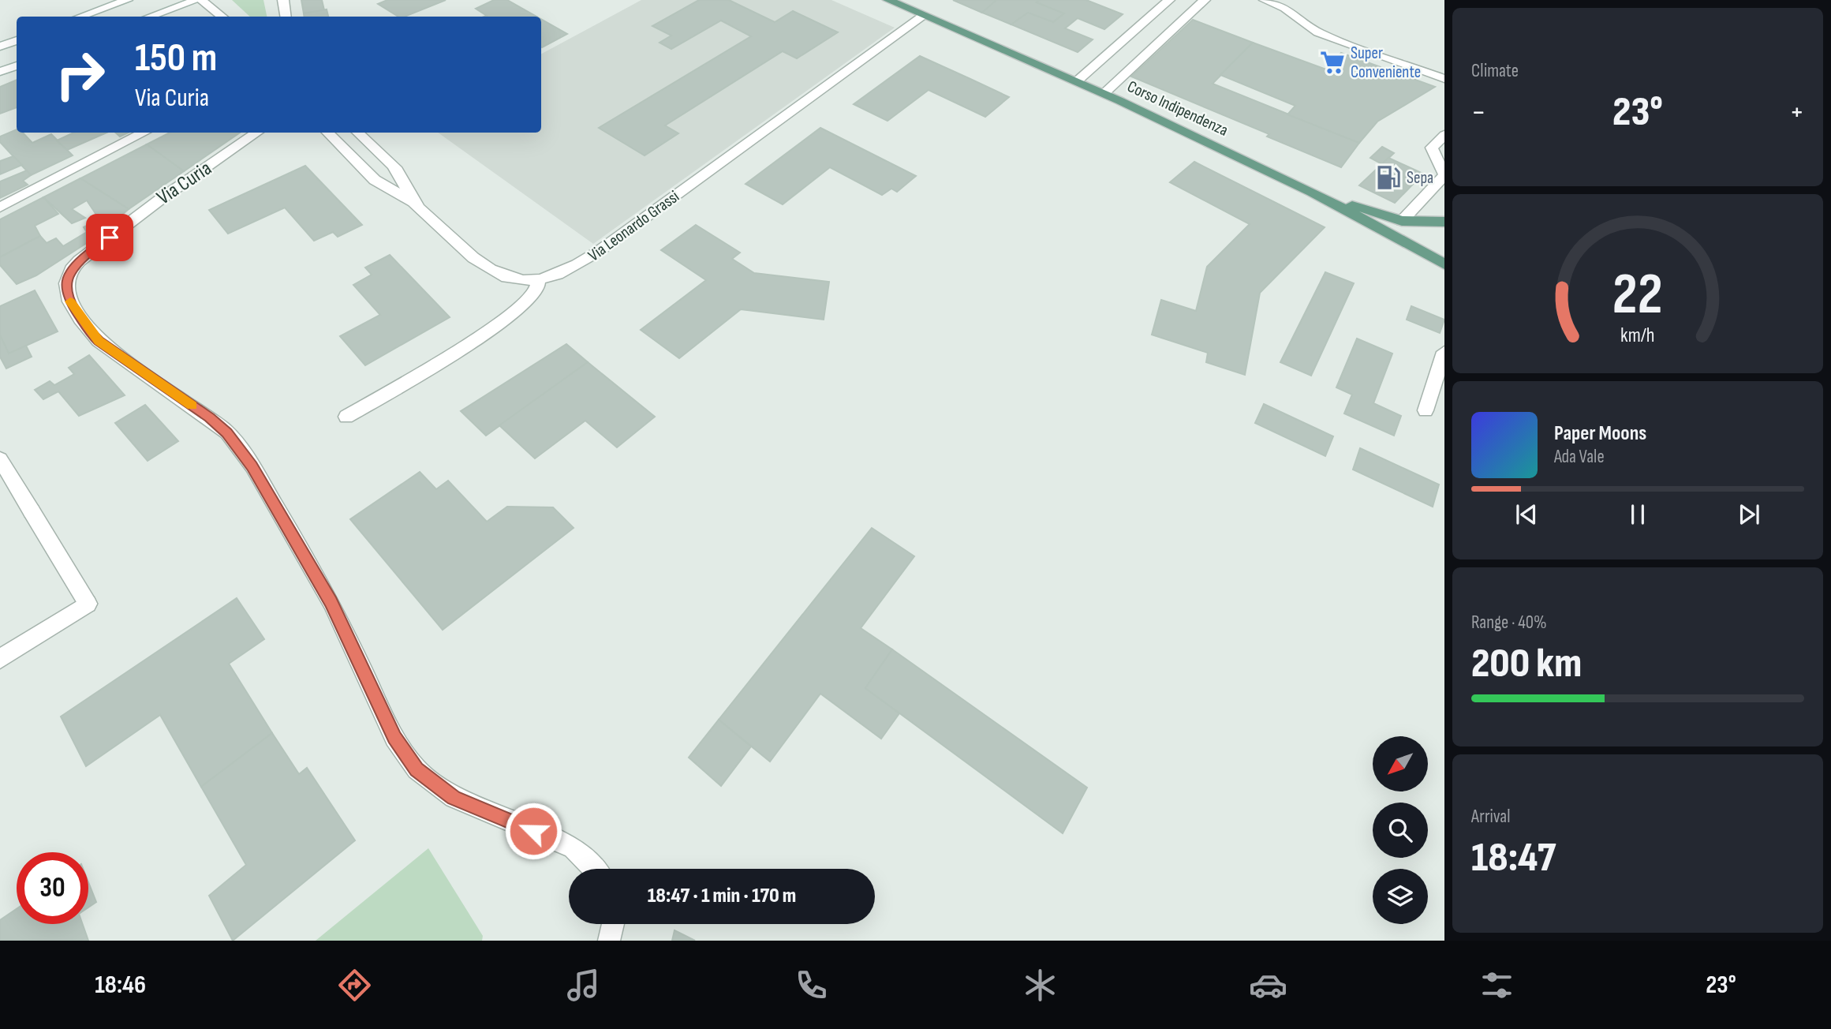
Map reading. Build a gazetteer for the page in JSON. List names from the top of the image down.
{
  "streets": {
    "main road": ["Corso Indipendenza"],
    "street": ["Via Curia", "Via Leonardo Grassi"]
  },
  "crossings": [
    ["Corso Indipendenza", "Via Leonardo Grassi"]
  ],
  "places": {
    "supermarket": ["Super Conveniente"],
    "fuel station": ["Sepa"]
  },
  "north": "bottom left",
  "page": {
    "tile": [
      "Climate",
      ["Range · 40%", "200 km"],
      ["Arrival", "18:47"]
    ],
    "turn": ["150 m", "Via Curia"],
    "heat": ["−", "23°", "+"],
    "song": ["Paper Moons", "Ada Vale"],
    "limit": "30",
    "trip": "18:47 · 1 min · 170 m",
    "tabs": ["18:46", "23°"],
    "gauge": ["22", "km/h"]
  }
}
